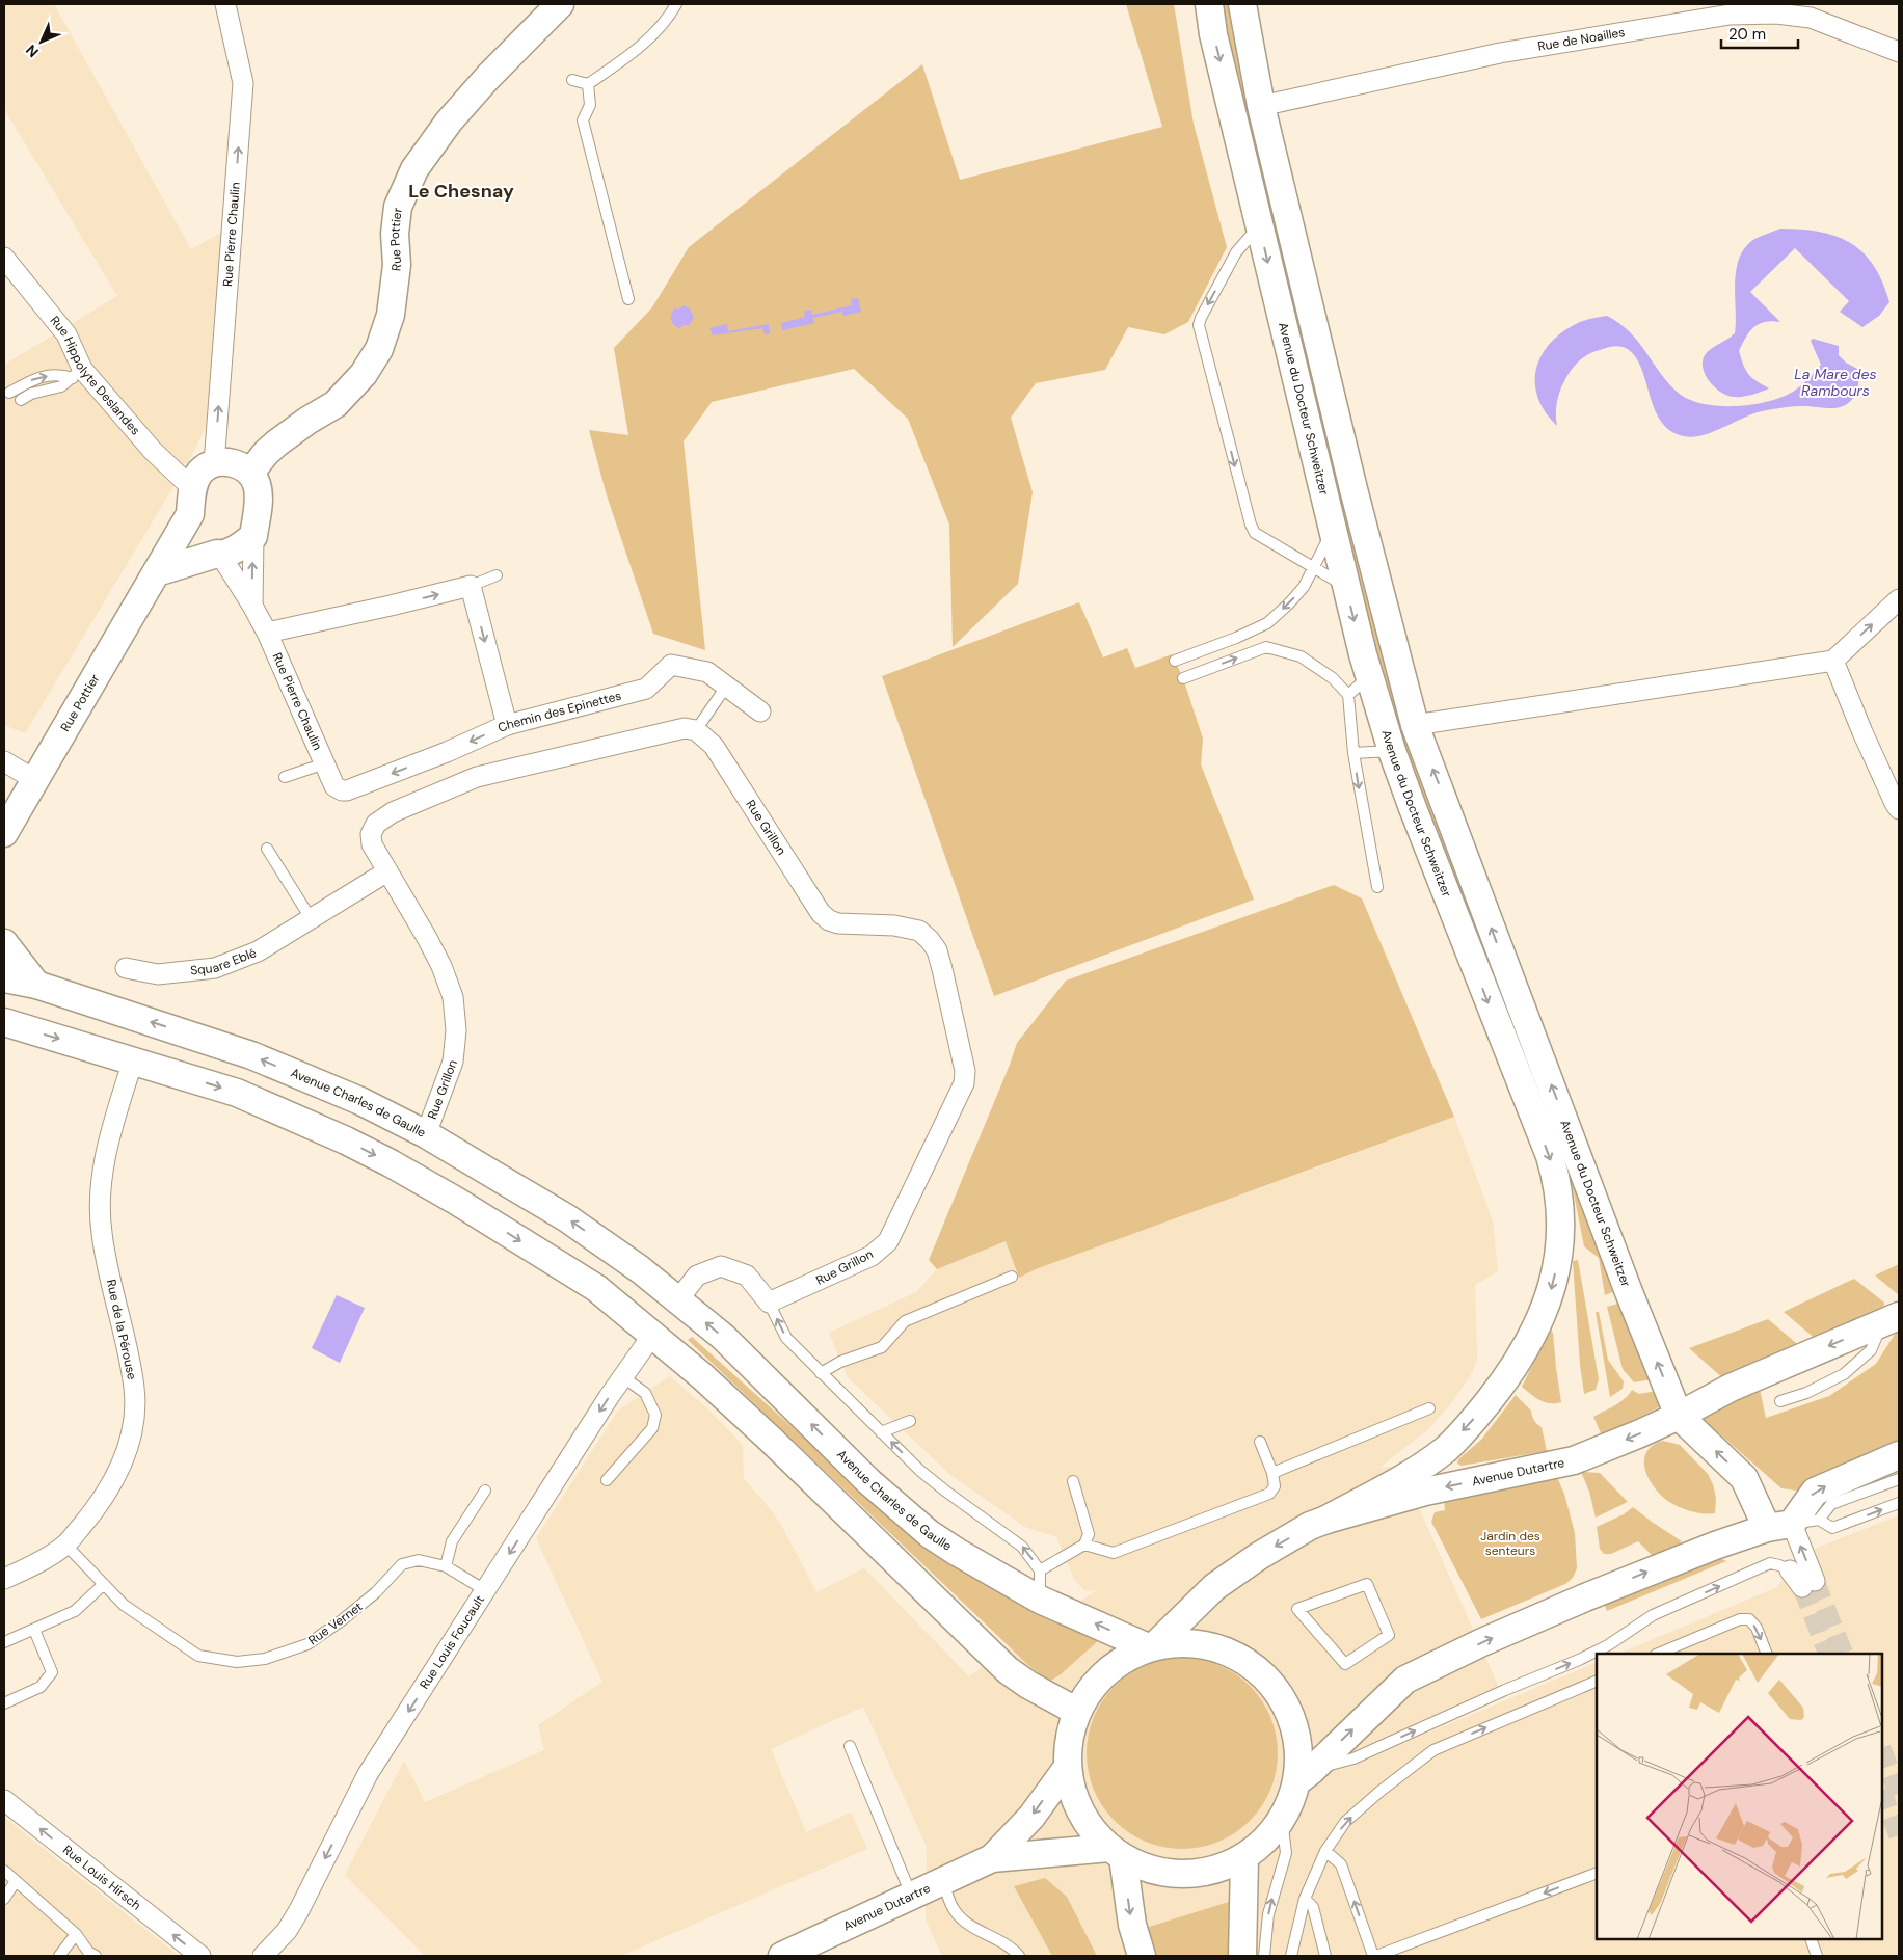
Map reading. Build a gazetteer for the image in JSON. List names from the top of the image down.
{
  "streets": {
    "main road": [
      "Rue Pottier",
      "Avenue du Docteur Schweitzer",
      "Avenue Charles de Gaulle",
      "Avenue Dutartre"
    ],
    "street": [
      "Rue de Noailles",
      "Rue Pierre Chaulin",
      "Rue Hippolyte Deslandes",
      "Chemin des Epinettes",
      "Rue Grillon",
      "Square Eblé",
      "Rue de la Pérouse",
      "Rue Louis Foucault",
      "Rue Louis Hirsch"
    ],
    "lane": ["Rue Vernet"]
  },
  "crossings": [
    ["Rue de Noailles", "Avenue du Docteur Schweitzer"],
    ["Rue Pierre Chaulin", "Rue Pottier"],
    ["Rue Pierre Chaulin", "Rue Hippolyte Deslandes"],
    ["Rue Pierre Chaulin", "Chemin des Epinettes"],
    ["Rue Pottier", "Rue Hippolyte Deslandes"],
    ["Avenue du Docteur Schweitzer", "Avenue Dutartre"],
    ["Rue Grillon", "Square Eblé"],
    ["Rue Grillon", "Avenue Charles de Gaulle"],
    ["Avenue Charles de Gaulle", "Avenue Dutartre"],
    ["Rue de la Pérouse", "Rue Vernet"],
    ["Rue Vernet", "Rue Louis Foucault"]
  ],
  "one_way": ["Rue Pierre Chaulin", "Rue Louis Foucault", "Rue Louis Hirsch"],
  "districts": ["Le Chesnay"],
  "water": ["La Mare des Rambours"],
  "parks": ["Jardin des senteurs"],
  "scale_bar": "20 m",
  "north": "bottom left"
}
